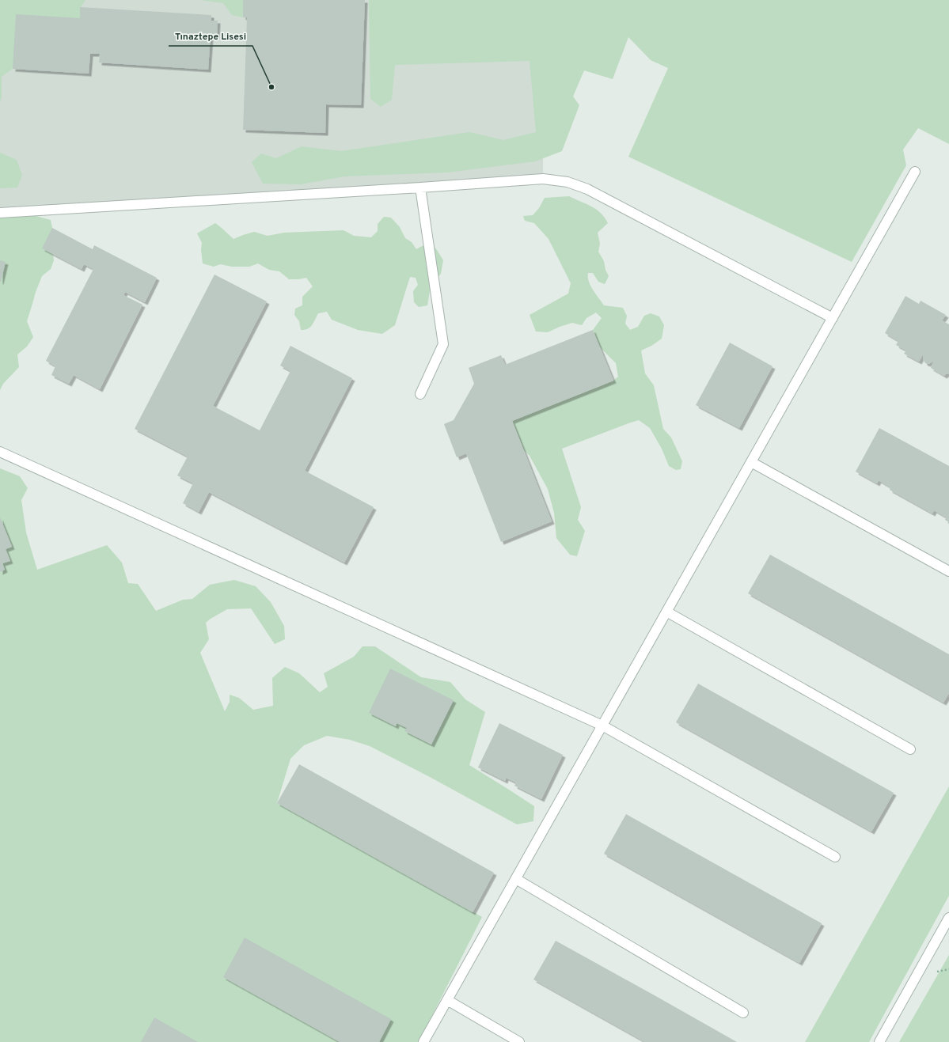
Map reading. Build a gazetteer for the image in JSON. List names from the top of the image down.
{
  "places": ["Tınaztepe Lisesi"]
}
